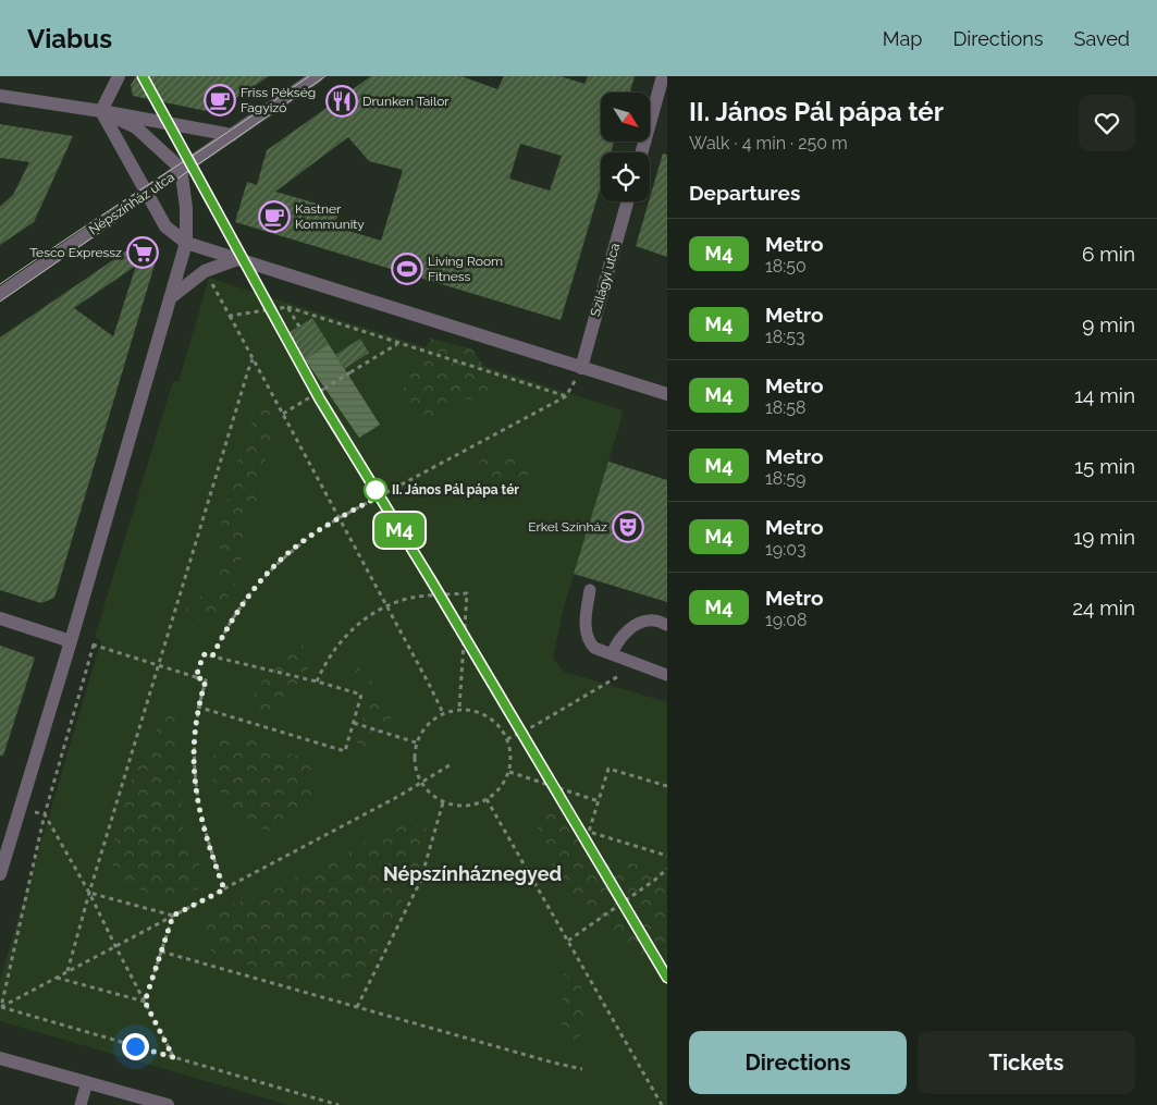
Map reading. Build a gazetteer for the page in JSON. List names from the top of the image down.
{
  "streets": {
    "street": ["Népszínház utca", "Szilágyi utca"]
  },
  "districts": ["Népszínháznegyed"],
  "places": {
    "cafe": ["Friss Pékség Fagyizó", "Kastner Kommunity"],
    "restaurant": ["Drunken Tailor"],
    "supermarket": ["Tesco Expressz"],
    "sports": ["Living Room Fitness"],
    "other": ["II. János Pál pápa tér"],
    "theatre": ["Erkel Színház"]
  },
  "lines": ["metro line M4"],
  "north": "bottom right",
  "page": {
    "header": "Viabus",
    "nav": ["Map", "Directions", "Saved"],
    "on_map": "M4",
    "heading": [
      ["II. János Pál pápa tér", "Walk · 4 min · 250 m"],
      "Departures"
    ],
    "list": [
      {
        "mark": "M4",
        "name": "Metro",
        "note": "18:50",
        "value": "6 min"
      },
      {
        "mark": "M4",
        "name": "Metro",
        "note": "18:53",
        "value": "9 min"
      },
      {
        "mark": "M4",
        "name": "Metro",
        "note": "18:58",
        "value": "14 min"
      },
      {
        "mark": "M4",
        "name": "Metro",
        "note": "18:59",
        "value": "15 min"
      },
      {
        "mark": "M4",
        "name": "Metro",
        "note": "19:03",
        "value": "19 min"
      },
      {
        "mark": "M4",
        "name": "Metro",
        "note": "19:08",
        "value": "24 min"
      }
    ],
    "buttons": ["Directions", "Tickets"]
  }
}
